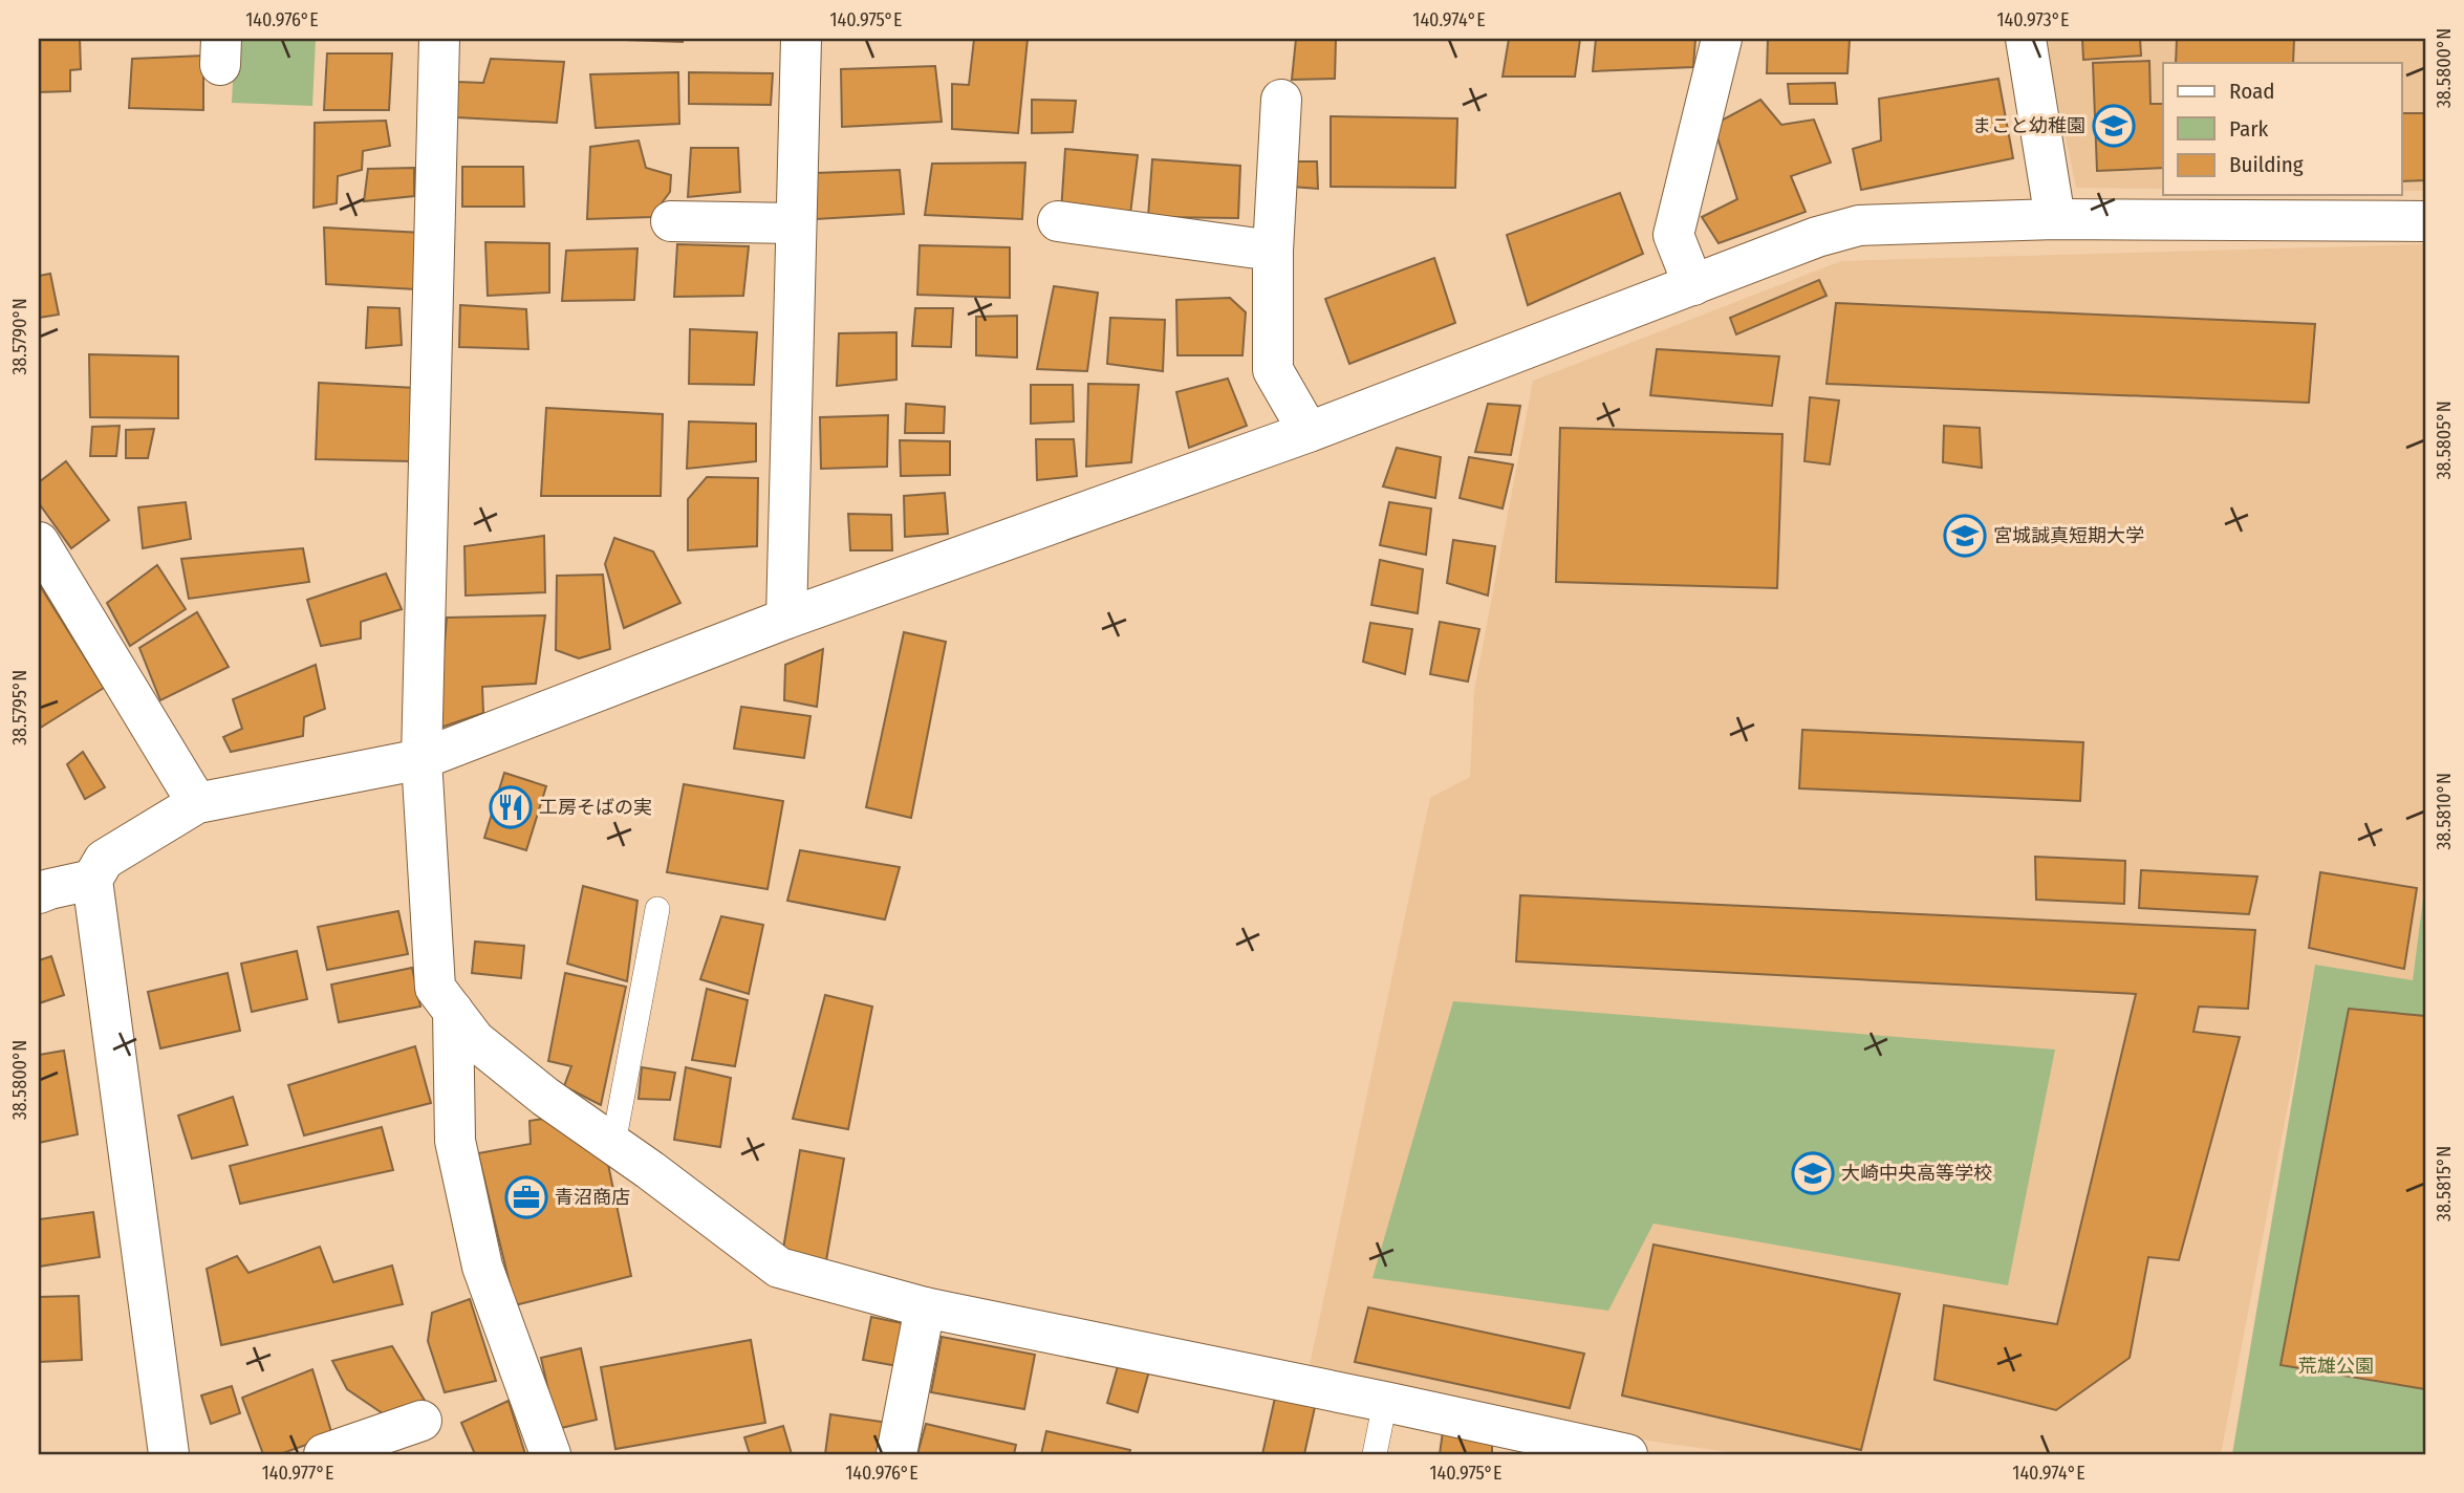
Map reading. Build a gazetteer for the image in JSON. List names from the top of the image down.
{
  "parks": ["荒雄公園"],
  "places": {
    "school or university": ["まこと幼稚園", "宮城誠真短期大学", "大崎中央高等学校"],
    "restaurant": ["工房そばの実"],
    "office": ["青沼商店"]
  },
  "legend": ["Road", "Park", "Building"],
  "coordinates": [
    "140.976°E",
    "140.975°E",
    "140.974°E",
    "140.973°E",
    "38.5800°N",
    "38.5790°N",
    "38.5805°N",
    "38.5795°N",
    "38.5810°N",
    "38.5815°N",
    "140.977°E"
  ]
}
